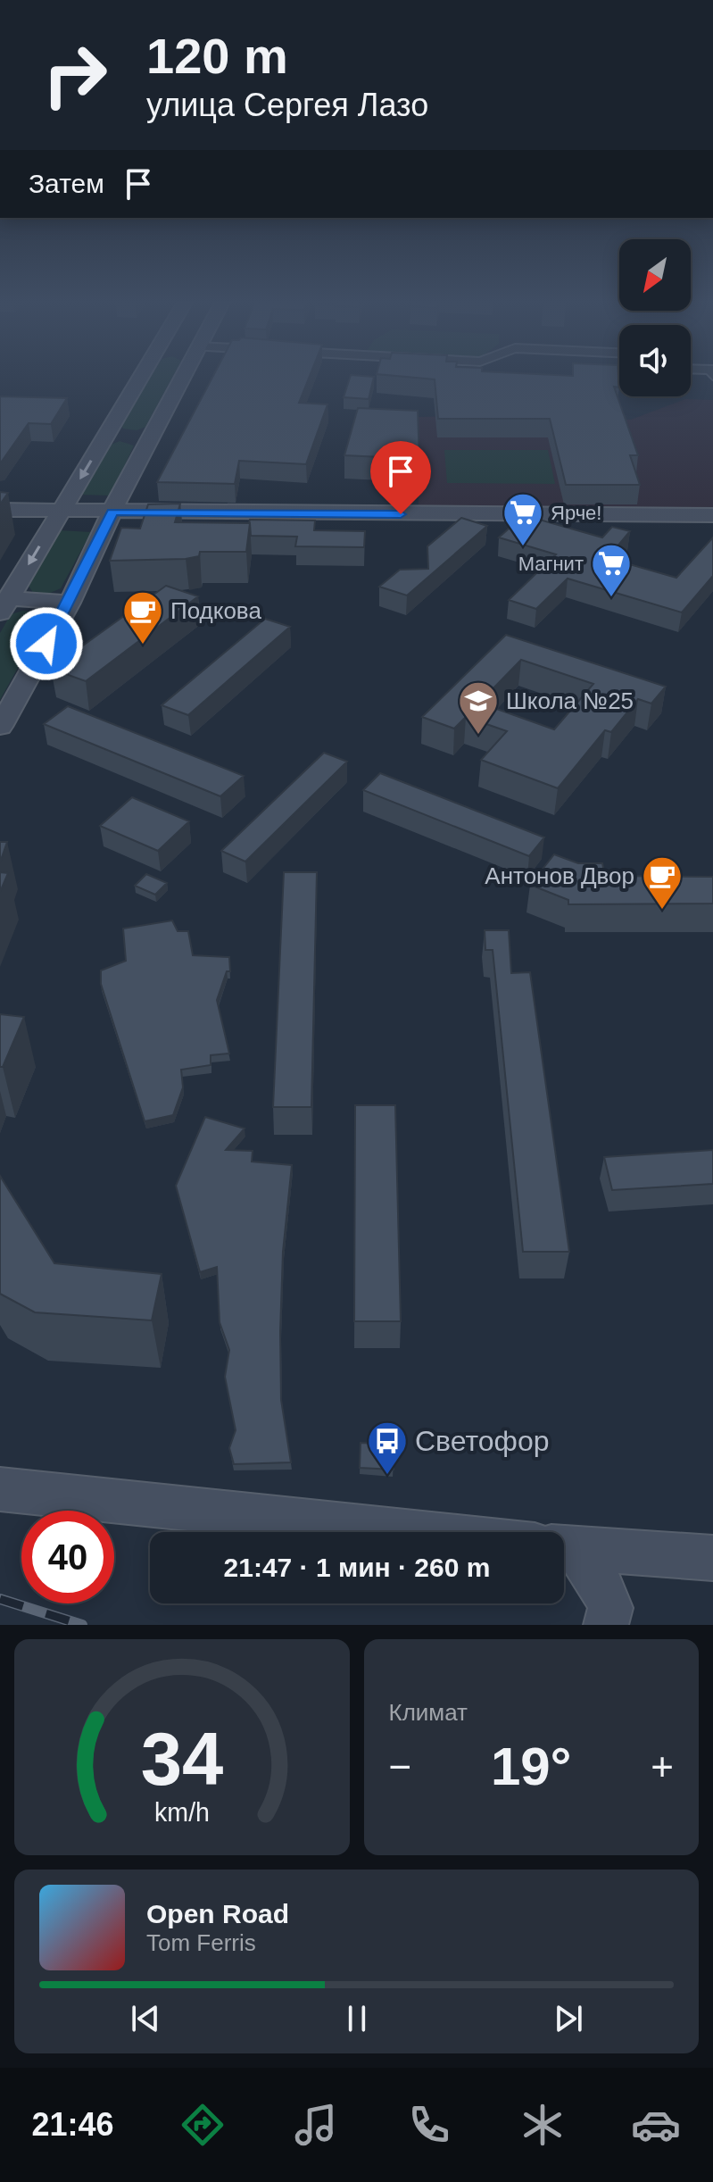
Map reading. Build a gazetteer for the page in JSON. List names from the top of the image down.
{
  "places": {
    "supermarket": ["Ярче!", "Магнит"],
    "cafe": ["Подкова", "Антонов Двор"],
    "school or university": ["Школа №25"],
    "bus stop": ["Светофор"]
  },
  "north": "bottom left",
  "page": {
    "turn": ["120 m", "улица Сергея Лазо"],
    "then": "Затем",
    "limit": "40",
    "trip": "21:47 · 1 мин · 260 m",
    "tile": "Климат",
    "heat": ["−", "19°", "+"],
    "song": ["Open Road", "Tom Ferris"],
    "tabs": "21:46",
    "gauge": ["34", "km/h"]
  }
}
